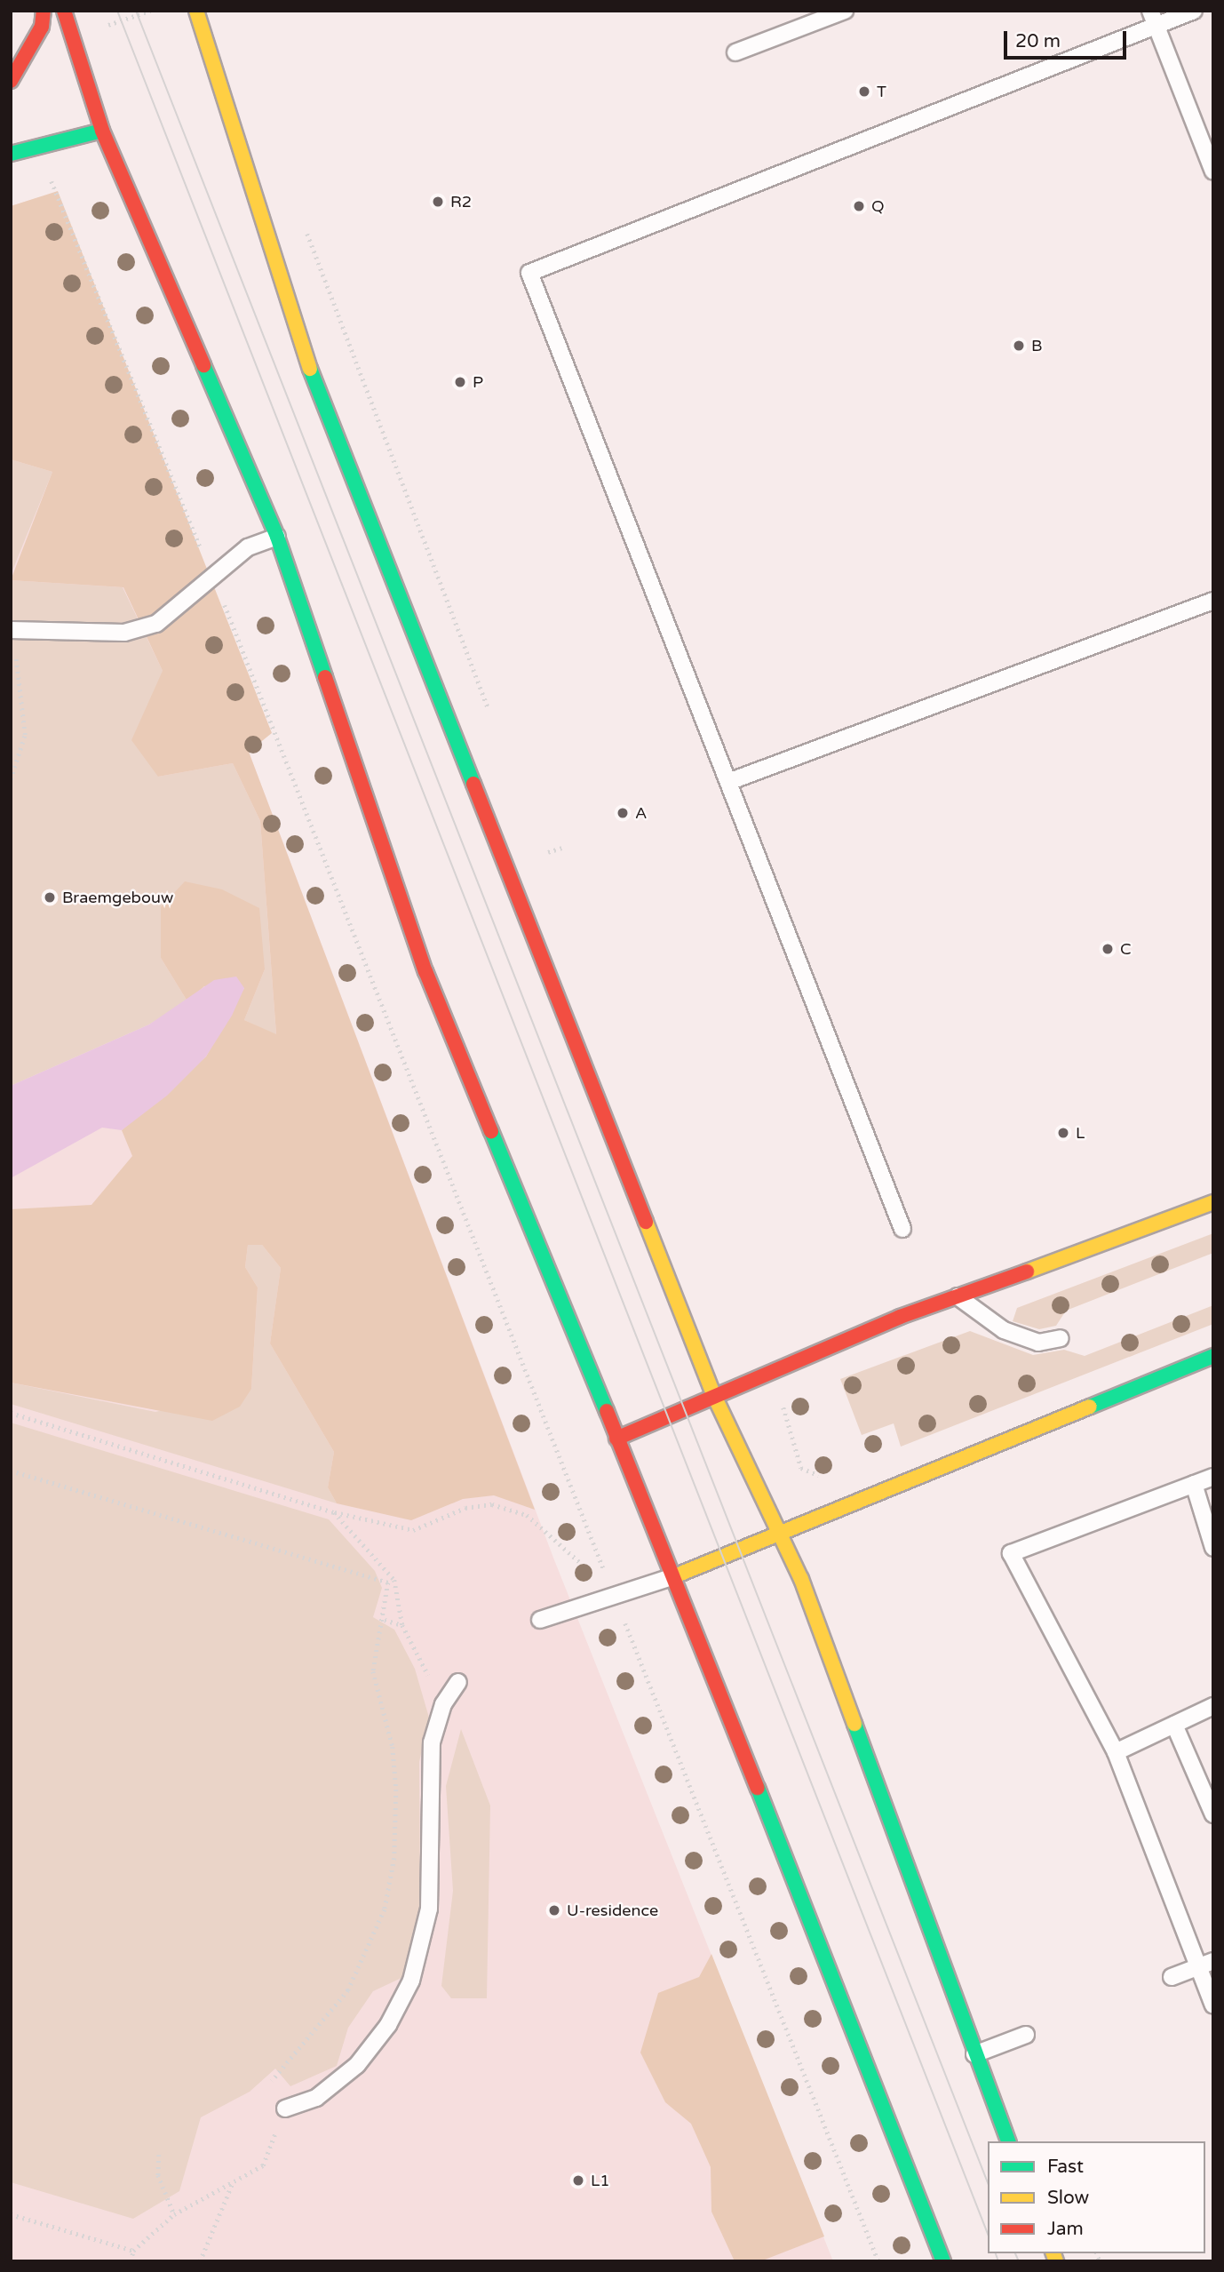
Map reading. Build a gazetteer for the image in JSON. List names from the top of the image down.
{
  "places": [
    "T",
    "R2",
    "Q",
    "B",
    "P",
    "A",
    "Braemgebouw",
    "C",
    "L",
    "U-residence",
    "L1"
  ],
  "legend": ["Fast", "Slow", "Jam"],
  "scale_bar": "20 m"
}
